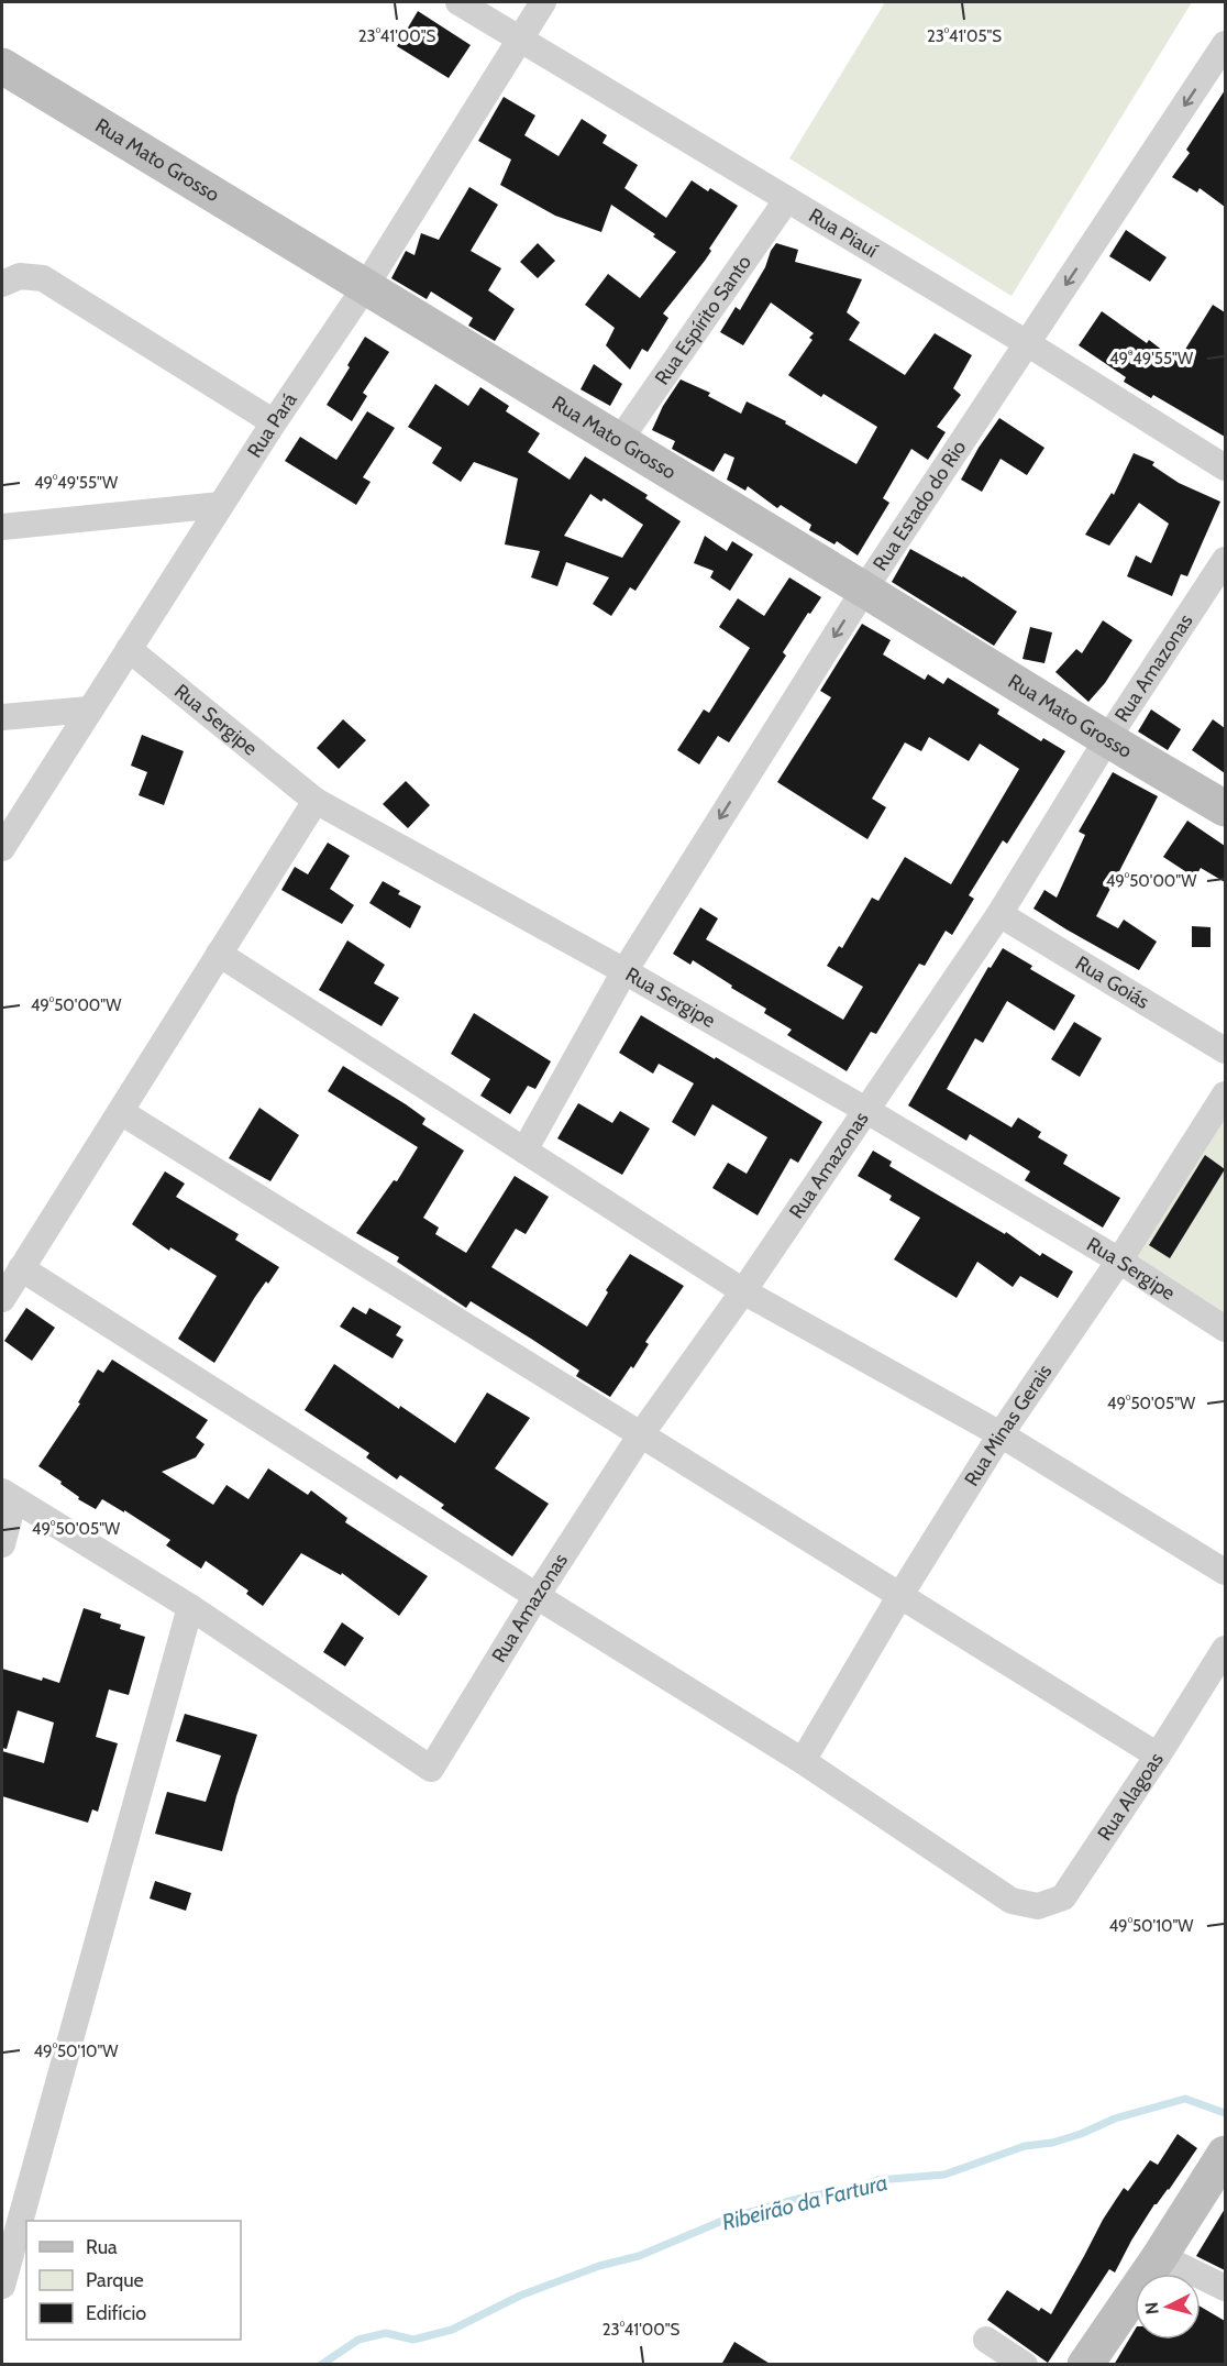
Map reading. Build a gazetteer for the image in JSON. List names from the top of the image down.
{
  "streets": {
    "street": [
      "Rua Mato Grosso",
      "Rua Piauí",
      "Rua Espírito Santo",
      "Rua Pará",
      "Rua Estado do Rio",
      "Rua Amazonas",
      "Rua Sergipe",
      "Rua Goiás",
      "Rua Minas Gerais",
      "Rua Alagoas"
    ]
  },
  "crossings": [
    ["Rua Mato Grosso", "Rua Espírito Santo"],
    ["Rua Mato Grosso", "Rua Pará"],
    ["Rua Mato Grosso", "Rua Estado do Rio"],
    ["Rua Mato Grosso", "Rua Amazonas"],
    ["Rua Piauí", "Rua Espírito Santo"],
    ["Rua Piauí", "Rua Pará"],
    ["Rua Piauí", "Rua Estado do Rio"],
    ["Rua Pará", "Rua Sergipe"],
    ["Rua Estado do Rio", "Rua Sergipe"],
    ["Rua Amazonas", "Rua Sergipe"],
    ["Rua Amazonas", "Rua Goiás"],
    ["Rua Sergipe", "Rua Minas Gerais"],
    ["Rua Minas Gerais", "Rua Alagoas"]
  ],
  "one_way": ["Rua Estado do Rio"],
  "water": ["Ribeirão da Fartura"],
  "legend": ["Rua", "Parque", "Edifício"],
  "north": "left",
  "coordinates": [
    "23°41'00\"S",
    "23°41'05\"S",
    "49°49'55\"W",
    "49°50'00\"W",
    "49°50'05\"W",
    "49°50'10\"W"
  ]
}
